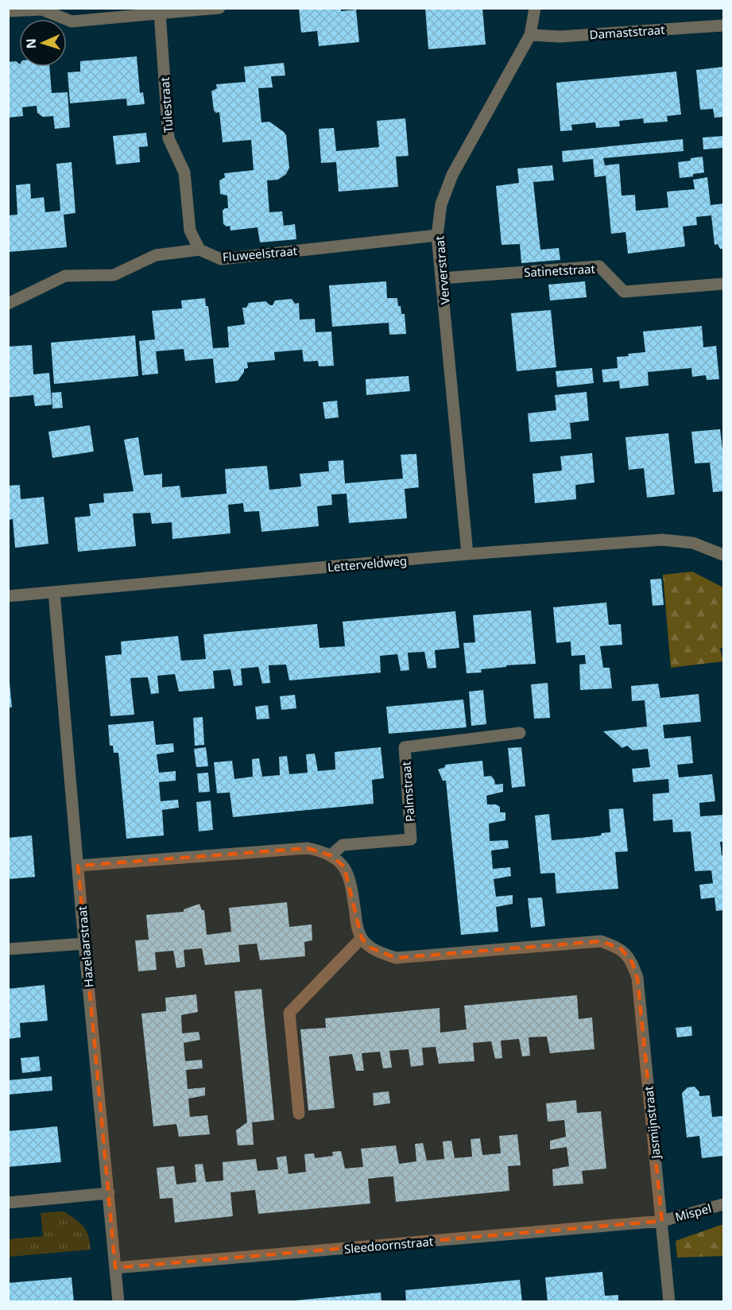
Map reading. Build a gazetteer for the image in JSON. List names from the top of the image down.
{
  "streets": {
    "street": [
      "Damaststraat",
      "Tulestraat",
      "Fluweelstraat",
      "Ververstraat",
      "Satinetstraat",
      "Letterveldweg",
      "Palmstraat",
      "Hazelaarstraat",
      "Jasmijnstraat",
      "Mispel",
      "Sleedoornstraat"
    ]
  },
  "crossings": [
    ["Damaststraat", "Ververstraat"],
    ["Tulestraat", "Fluweelstraat"],
    ["Fluweelstraat", "Ververstraat"],
    ["Ververstraat", "Satinetstraat"],
    ["Ververstraat", "Letterveldweg"],
    ["Letterveldweg", "Hazelaarstraat"],
    ["Hazelaarstraat", "Sleedoornstraat"],
    ["Jasmijnstraat", "Mispel"],
    ["Jasmijnstraat", "Sleedoornstraat"],
    ["Mispel", "Sleedoornstraat"]
  ],
  "north": "left"
}
